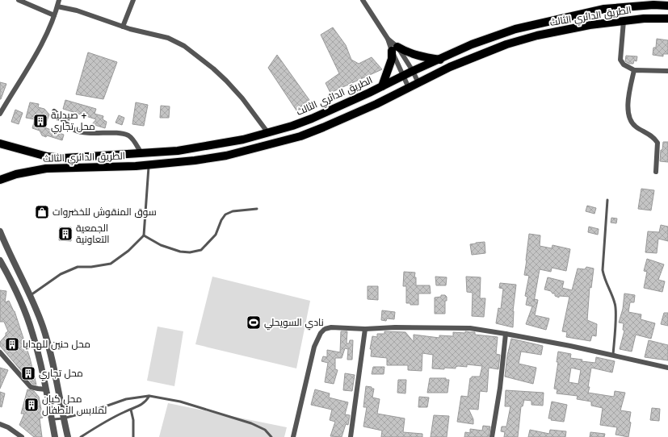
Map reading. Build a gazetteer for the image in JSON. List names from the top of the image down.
{
  "streets": {
    "main road": ["الطريق الدائري الثالث"]
  },
  "places": {
    "building": [
      "صيدلية + محل تجاري",
      "الجمعية التعاونية",
      "محل حنين للهدايا",
      "محل تجاري",
      "محل كيان لملابس الأطفال"
    ],
    "shop": ["سوق المنقوش للخضروات"],
    "sports": ["نادي السويحلي"]
  }
}
